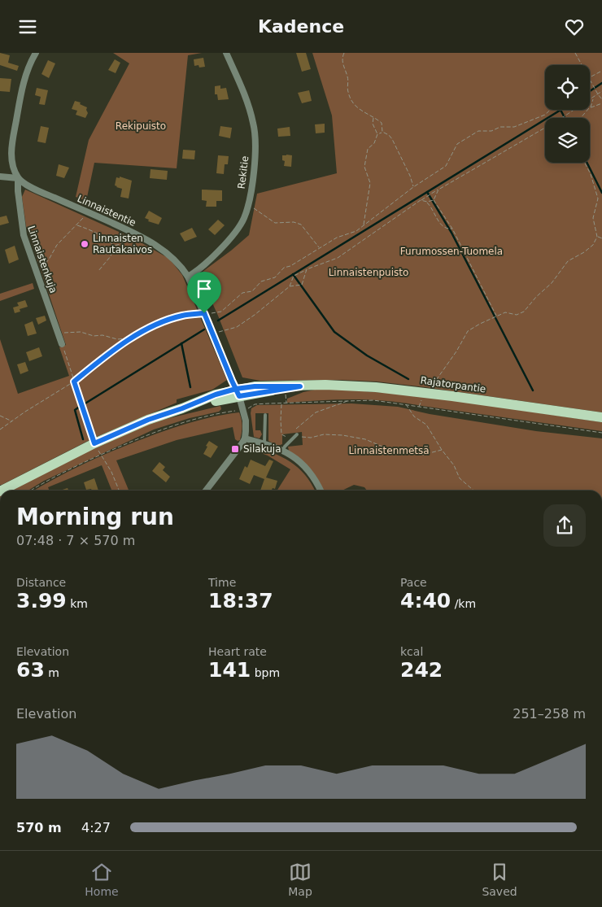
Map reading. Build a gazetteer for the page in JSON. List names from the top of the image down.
{
  "streets": {
    "main road": ["Rajatorpantie"],
    "street": ["Rekitie", "Linnaistentie", "Linnaistenkuja"]
  },
  "crossings": [
    ["Rekitie", "Linnaistentie"],
    ["Linnaistentie", "Linnaistenkuja"],
    ["Linnaistentie", "Rajatorpantie"]
  ],
  "parks": [
    "Rekipuisto",
    "Furumossen-Tuomela",
    "Linnaistenpuisto",
    "Linnaistenmetsä"
  ],
  "places": {
    "other": ["Linnaisten Rautakaivos"],
    "transit": ["Silakuja"]
  },
  "page": {
    "header": "Kadence",
    "heading": ["Morning run", "07:48 · 7 × 570 m"],
    "stats": [
      ["Distance", "3.99 km"],
      ["Time", "18:37"],
      ["Pace", "4:40 /km"],
      ["Elevation", "63 m"],
      ["Heart rate", "141 bpm"],
      ["kcal", "242"]
    ],
    "chart": ["Elevation", "251–258 m"],
    "list": [
      {
        "name": "570 m",
        "note": "4:27"
      }
    ],
    "tabs": ["Home", "Map", "Saved"]
  }
}
